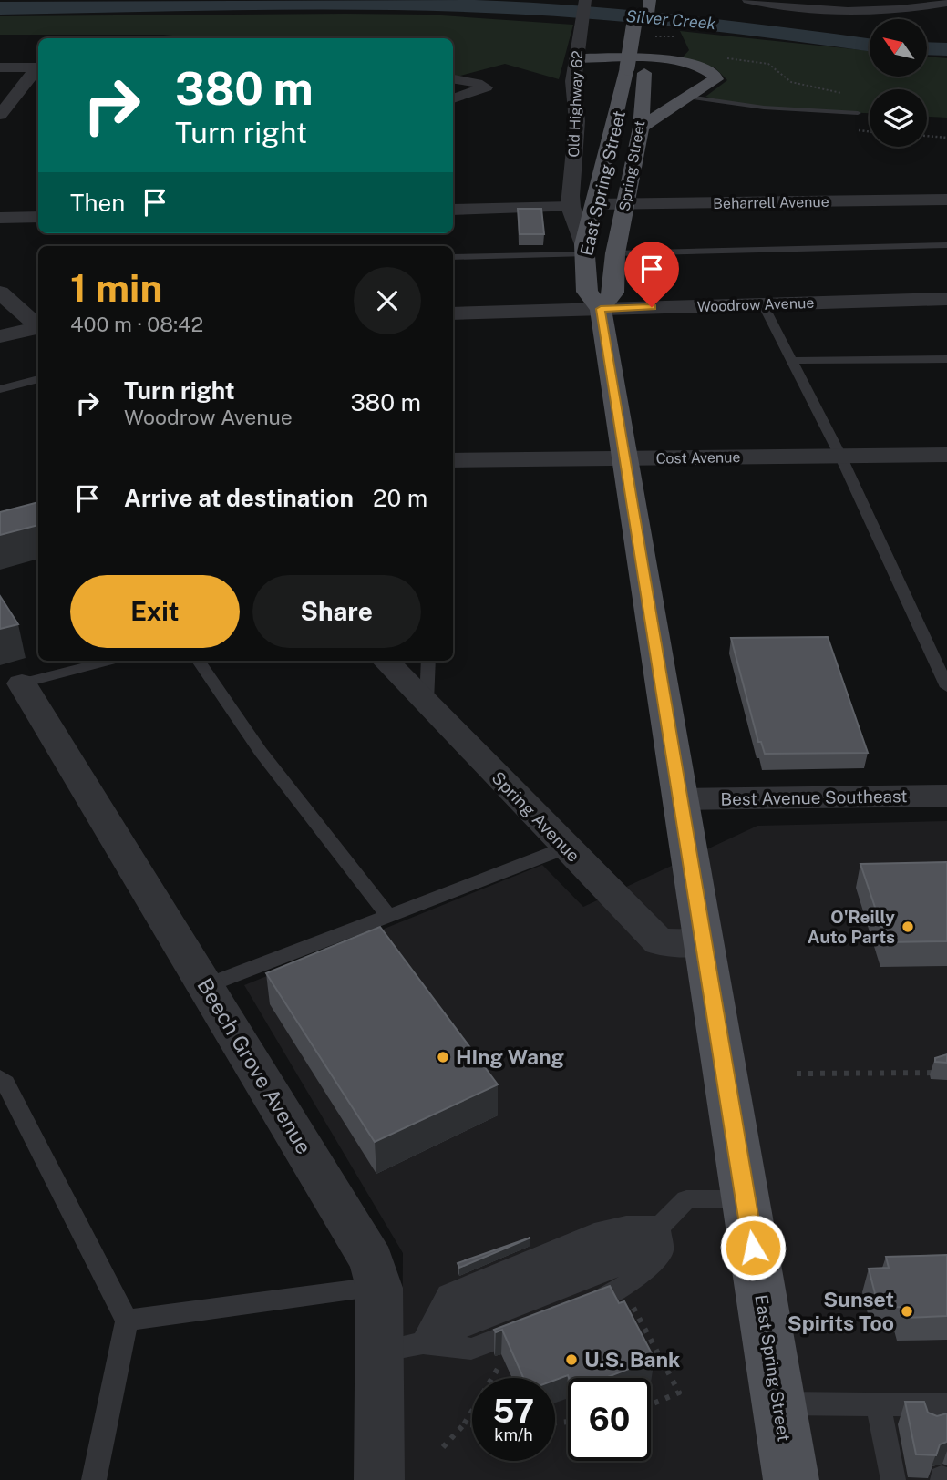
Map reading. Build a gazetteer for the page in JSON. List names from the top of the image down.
{
  "streets": {
    "main road": ["Spring Street", "East Spring Street"],
    "street": [
      "Old Highway 62",
      "Beharrell Avenue",
      "Woodrow Avenue",
      "Cost Avenue",
      "Best Avenue Southeast",
      "Spring Avenue",
      "Beech Grove Avenue"
    ]
  },
  "crossings": [
    ["Old Highway 62", "East Spring Street"],
    ["Spring Street", "East Spring Street"],
    ["Spring Street", "Beharrell Avenue"],
    ["Spring Street", "Woodrow Avenue"],
    ["East Spring Street", "Beharrell Avenue"],
    ["East Spring Street", "Woodrow Avenue"],
    ["East Spring Street", "Cost Avenue"],
    ["East Spring Street", "Best Avenue Southeast"],
    ["East Spring Street", "Spring Avenue"]
  ],
  "water": ["Silver Creek"],
  "places": [
    "O'Reilly Auto Parts",
    "Hing Wang",
    "Sunset Spirits Too",
    "U.S. Bank"
  ],
  "north": "top left",
  "page": {
    "turn": ["380 m", "Turn right"],
    "then": "Then",
    "heading": ["1 min", "400 m · 08:42"],
    "list": [
      {
        "name": "Turn right",
        "note": "Woodrow Avenue",
        "value": "380 m"
      },
      {
        "name": "Arrive at destination",
        "value": "20 m"
      }
    ],
    "buttons": ["Exit", "Share"],
    "speed": "57 km/h",
    "limit": "60"
  }
}
